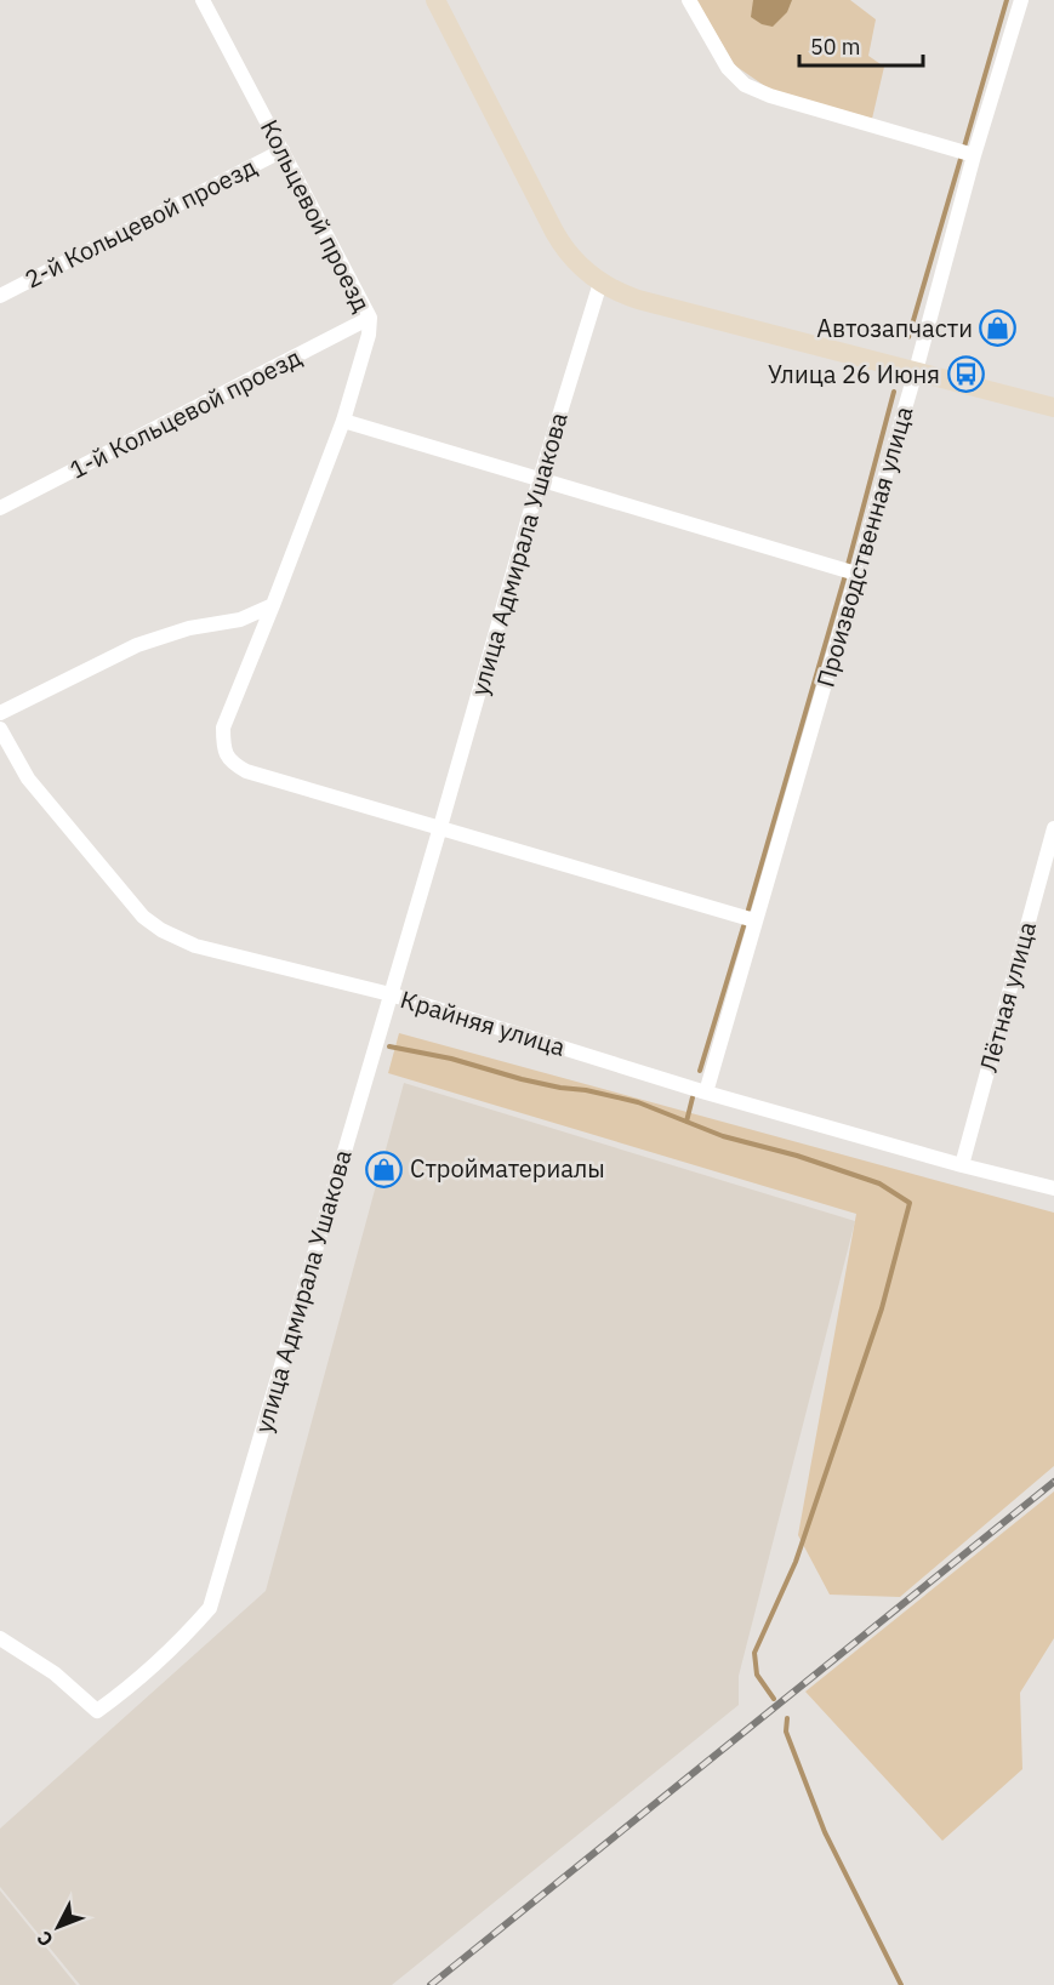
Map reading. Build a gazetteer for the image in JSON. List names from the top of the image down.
{
  "streets": {
    "street": [
      "Кольцевой проезд",
      "2-й Кольцевой проезд",
      "1-й Кольцевой проезд",
      "Производственная улица",
      "улица Адмирала Ушакова",
      "Лётная улица",
      "Крайняя улица"
    ]
  },
  "crossings": [
    ["Кольцевой проезд", "2-й Кольцевой проезд"],
    ["Кольцевой проезд", "1-й Кольцевой проезд"],
    ["Кольцевой проезд", "улица Адмирала Ушакова"],
    ["Производственная улица", "Крайняя улица"],
    ["улица Адмирала Ушакова", "Крайняя улица"],
    ["Лётная улица", "Крайняя улица"]
  ],
  "places": {
    "shop": ["Автозапчасти", "Стройматериалы"],
    "bus stop": ["Улица 26 Июня"]
  },
  "scale_bar": "50 m",
  "north": "bottom left"
}
